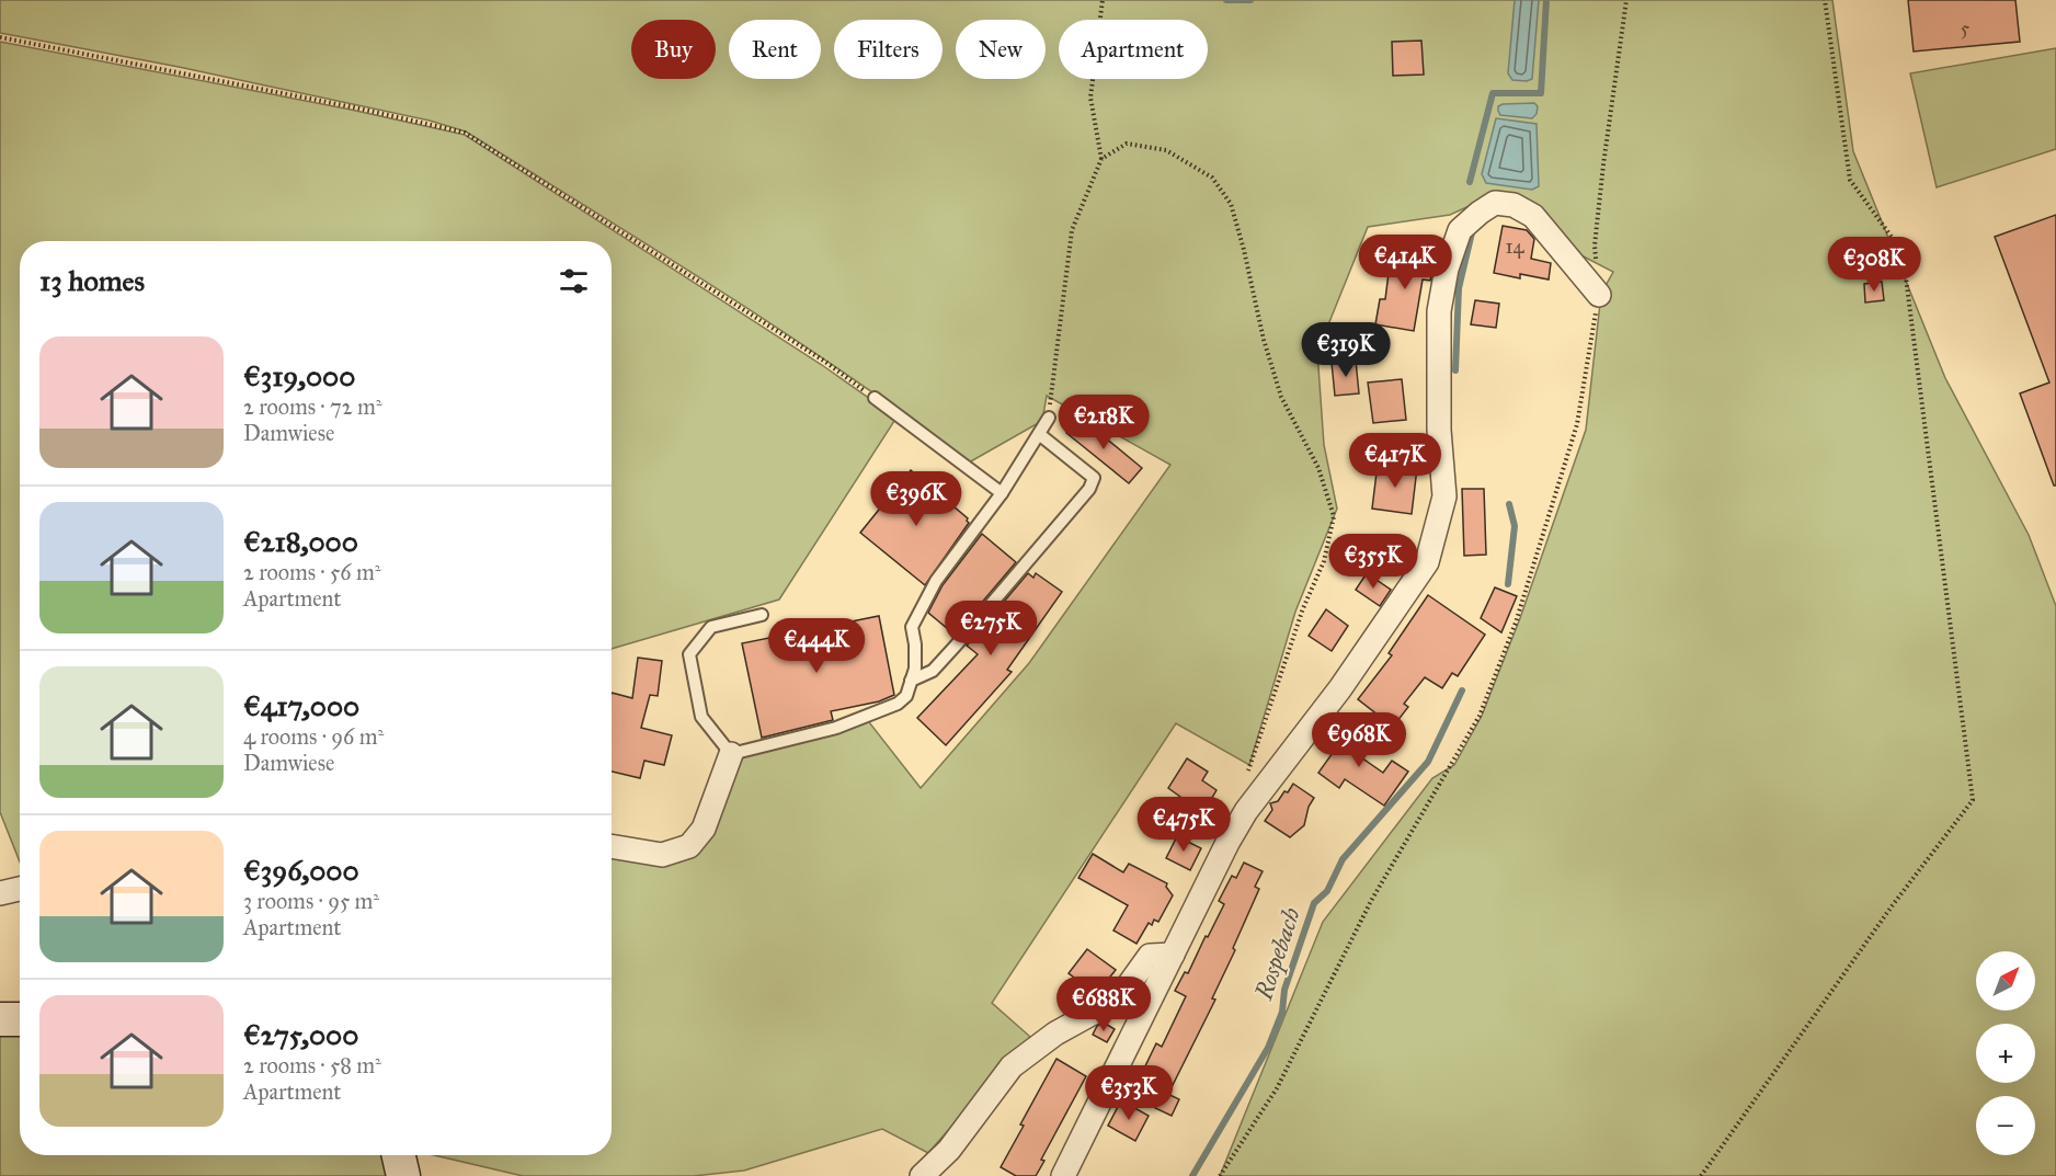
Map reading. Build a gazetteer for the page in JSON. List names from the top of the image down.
{
  "water": ["Rospebach"],
  "house_numbers": ["5", "14"],
  "north": "top right",
  "page": {
    "chip": [
      "Buy",
      "Rent",
      "Filters",
      "New",
      "Apartment"
    ],
    "price": [
      "€414K",
      "€308K",
      "€319K",
      "€218K",
      "€417K",
      "€396K",
      "€355K",
      "€275K",
      "€444K",
      "€968K",
      "€475K",
      "€688K",
      "€353K"
    ],
    "heading": "13 homes",
    "list": [
      {
        "name": "€319,000",
        "note": "2 rooms · 72 m² · Damwiese"
      },
      {
        "name": "€218,000",
        "note": "2 rooms · 56 m² · Apartment"
      },
      {
        "name": "€417,000",
        "note": "4 rooms · 96 m² · Damwiese"
      },
      {
        "name": "€396,000",
        "note": "3 rooms · 95 m² · Apartment"
      },
      {
        "name": "€275,000",
        "note": "2 rooms · 58 m² · Apartment"
      }
    ],
    "map_buttons": ["+", "−"]
  }
}
